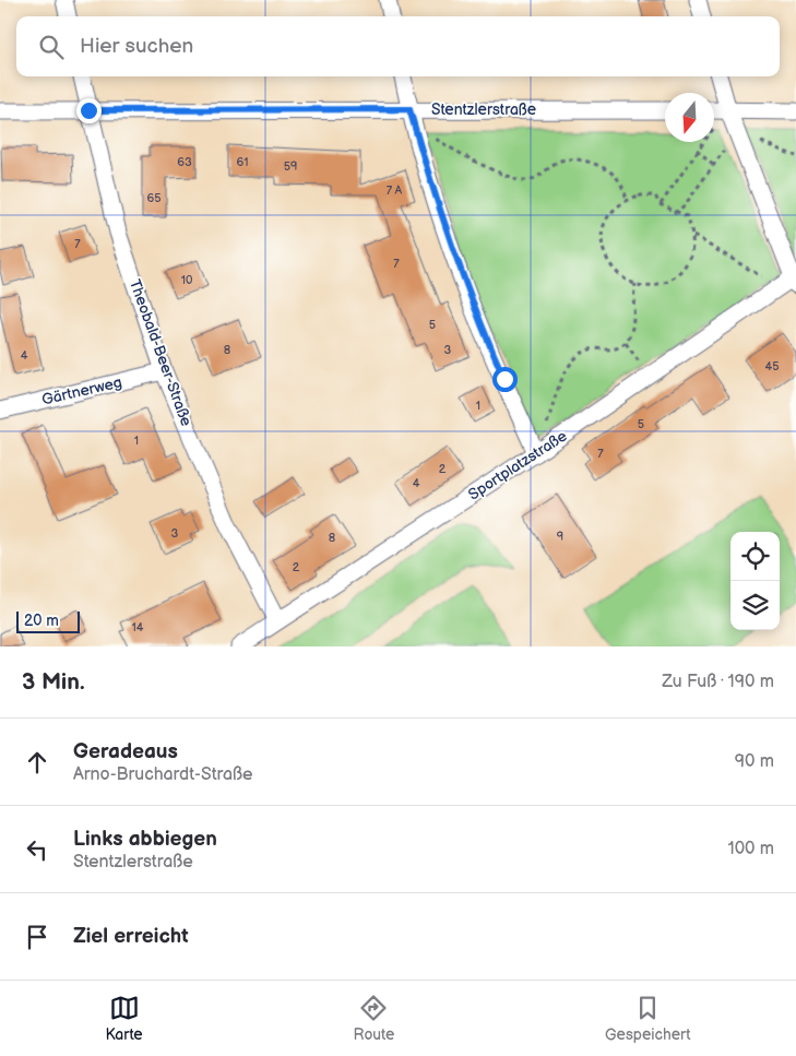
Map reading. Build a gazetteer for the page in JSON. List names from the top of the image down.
{
  "streets": {
    "street": [
      "Stentzlerstraße",
      "Theobald-Beer-Straße",
      "Gärtnerweg",
      "Sportplatzstraße"
    ]
  },
  "crossings": [
    ["Stentzlerstraße", "Theobald-Beer-Straße"],
    ["Theobald-Beer-Straße", "Gärtnerweg"],
    ["Theobald-Beer-Straße", "Sportplatzstraße"]
  ],
  "house_numbers": [
    "63",
    "61",
    "59",
    "7 A",
    "65",
    "7",
    "7",
    "10",
    "5",
    "8",
    "3",
    "4",
    "45",
    "1",
    "5",
    "1",
    "7",
    "2",
    "4",
    "3",
    "9",
    "8",
    "2",
    "14"
  ],
  "scale_bar": "20 m",
  "north": "bottom",
  "page": {
    "search": "Hier suchen",
    "scale": "20 m",
    "heading": ["3 Min.", "Zu Fuß · 190 m"],
    "list": [
      ["Geradeaus", "Arno-Bruchardt-Straße", "90 m"],
      ["Links abbiegen", "Stentzlerstraße", "100 m"],
      "Ziel erreicht"
    ],
    "nav": ["Karte", "Route", "Gespeichert"]
  }
}
